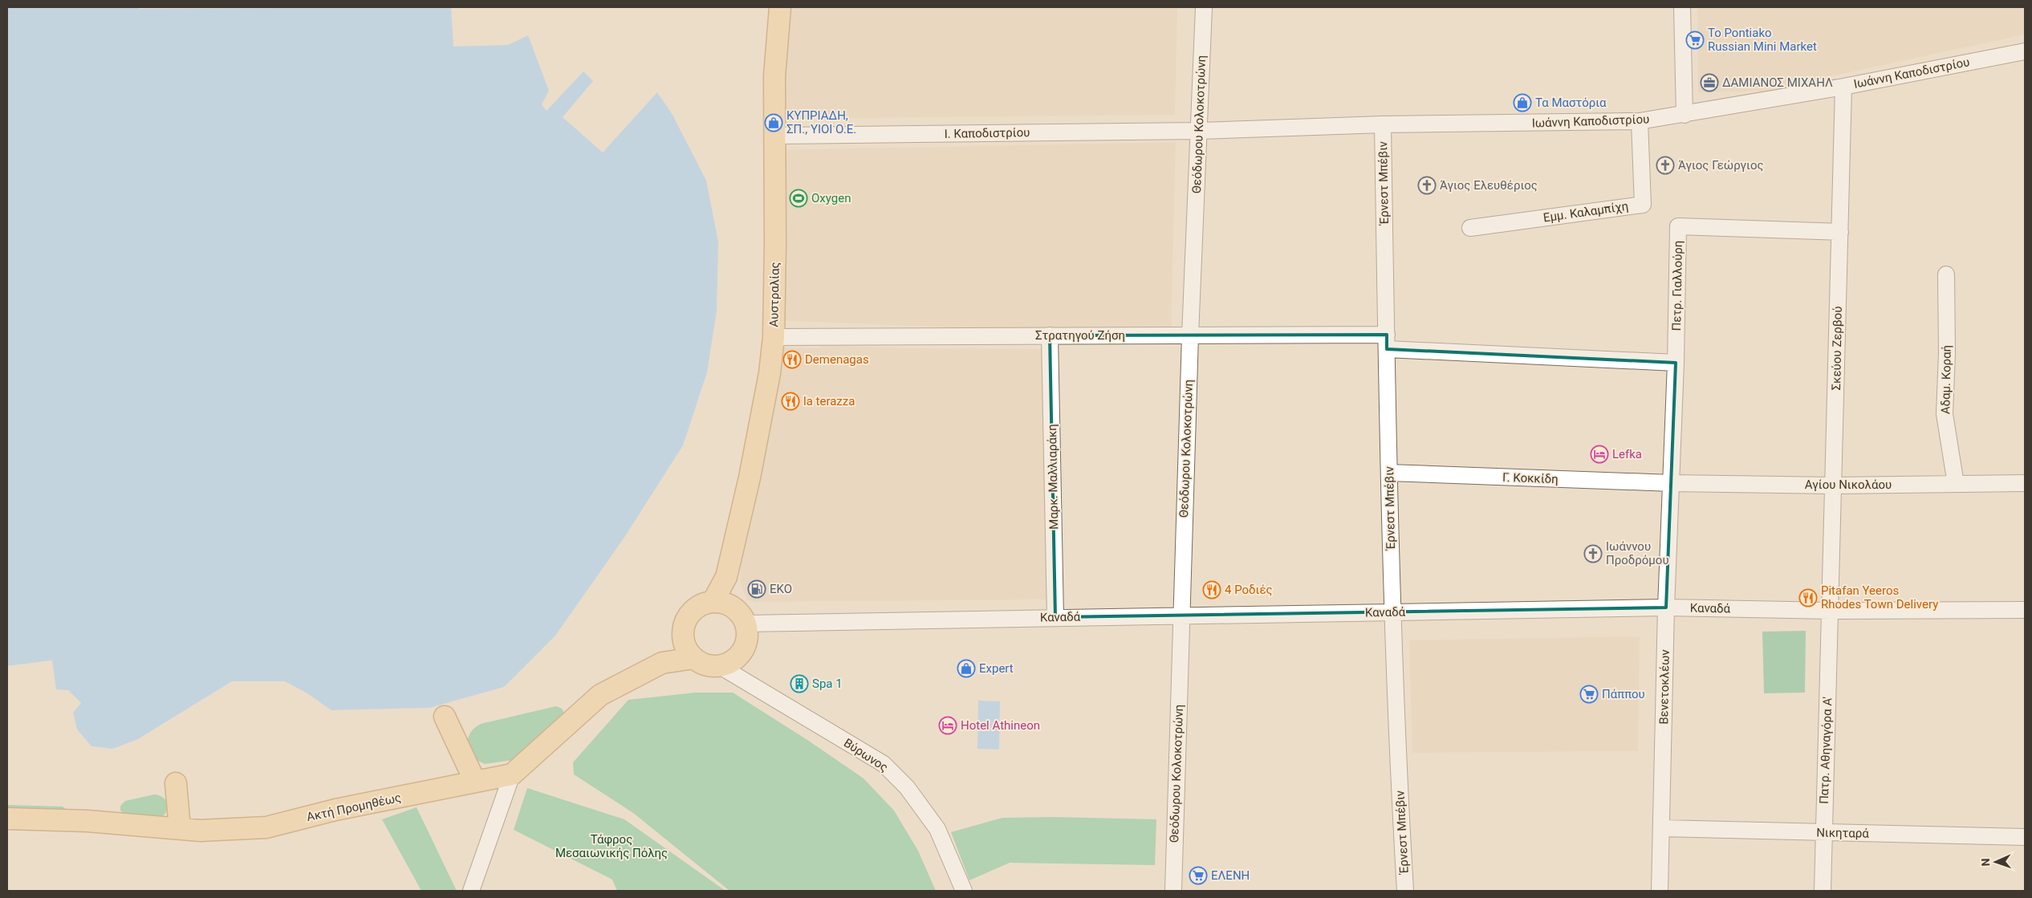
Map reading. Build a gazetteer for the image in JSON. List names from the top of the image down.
{
  "streets": {
    "main road": ["Αυστραλίας", "Ακτή Προμηθέως"],
    "street": [
      "Ιωάννη Καποδιστρίου",
      "Θεόδωρου Κολοκοτρώνη",
      "Ι. Καποδιστρίου",
      "Έρνεστ Μπέβιν",
      "Εμμ. Καλαμπίχη",
      "Πετρ. Γιαλλούρη",
      "Στρατηγού Ζήση",
      "Σκεύου Ζερβού",
      "Αδαμ. Κοραή",
      "Μαρκ. Μαλλιαράκη",
      "Γ. Κοκκίδη",
      "Αγίου Νικολάου",
      "Καναδά",
      "Βενετοκλέων",
      "Πατρ. Αθηναγόρα Α'",
      "Βύρωνος",
      "Νικηταρά"
    ]
  },
  "crossings": [
    ["Ιωάννη Καποδιστρίου", "Θεόδωρου Κολοκοτρώνη"],
    ["Ιωάννη Καποδιστρίου", "Ι. Καποδιστρίου"],
    ["Ιωάννη Καποδιστρίου", "Έρνεστ Μπέβιν"],
    ["Ιωάννη Καποδιστρίου", "Εμμ. Καλαμπίχη"],
    ["Ιωάννη Καποδιστρίου", "Σκεύου Ζερβού"],
    ["Θεόδωρου Κολοκοτρώνη", "Ι. Καποδιστρίου"],
    ["Θεόδωρου Κολοκοτρώνη", "Στρατηγού Ζήση"],
    ["Θεόδωρου Κολοκοτρώνη", "Καναδά"],
    ["Ι. Καποδιστρίου", "Αυστραλίας"],
    ["Έρνεστ Μπέβιν", "Στρατηγού Ζήση"],
    ["Έρνεστ Μπέβιν", "Γ. Κοκκίδη"],
    ["Έρνεστ Μπέβιν", "Καναδά"],
    ["Πετρ. Γιαλλούρη", "Στρατηγού Ζήση"],
    ["Πετρ. Γιαλλούρη", "Σκεύου Ζερβού"],
    ["Πετρ. Γιαλλούρη", "Γ. Κοκκίδη"],
    ["Πετρ. Γιαλλούρη", "Αγίου Νικολάου"],
    ["Πετρ. Γιαλλούρη", "Βενετοκλέων"],
    ["Αυστραλίας", "Στρατηγού Ζήση"],
    ["Στρατηγού Ζήση", "Μαρκ. Μαλλιαράκη"],
    ["Σκεύου Ζερβού", "Αγίου Νικολάου"],
    ["Σκεύου Ζερβού", "Καναδά"],
    ["Σκεύου Ζερβού", "Πατρ. Αθηναγόρα Α'"],
    ["Αδαμ. Κοραή", "Αγίου Νικολάου"],
    ["Μαρκ. Μαλλιαράκη", "Καναδά"],
    ["Γ. Κοκκίδη", "Αγίου Νικολάου"],
    ["Γ. Κοκκίδη", "Βενετοκλέων"],
    ["Αγίου Νικολάου", "Βενετοκλέων"],
    ["Καναδά", "Βενετοκλέων"],
    ["Καναδά", "Πατρ. Αθηναγόρα Α'"],
    ["Καναδά", "Βύρωνος"],
    ["Βενετοκλέων", "Νικηταρά"],
    ["Πατρ. Αθηναγόρα Α'", "Νικηταρά"]
  ],
  "parks": ["Τάφρος Μεσαιωνικής Πόλης"],
  "places": {
    "supermarket": ["To Pontiako Russian Mini Market", "Πάππου", "ΕΛΕΝΗ"],
    "office": ["ΔΑΜΙΑΝΟΣ ΜΙΧΑΗΛ"],
    "shop": ["Τα Μαστόρια", "ΚΥΠΡΙΑΔΗ, ΣΠ., ΥΙΟΙ Ο.Ε.", "Expert"],
    "church": ["Άγιος Γεώργιος", "Άγιος Ελευθέριος", "Ιωάννου Προδρόμου"],
    "sports": ["Oxygen"],
    "restaurant": [
      "Demenagas",
      "la terazza",
      "4 Ροδιές",
      "Pitafan Yeeros Rhodes Town Delivery"
    ],
    "hotel": ["Lefka", "Hotel Athineon"],
    "fuel station": ["EKO"],
    "building": ["Spa 1"]
  },
  "north": "left"
}
